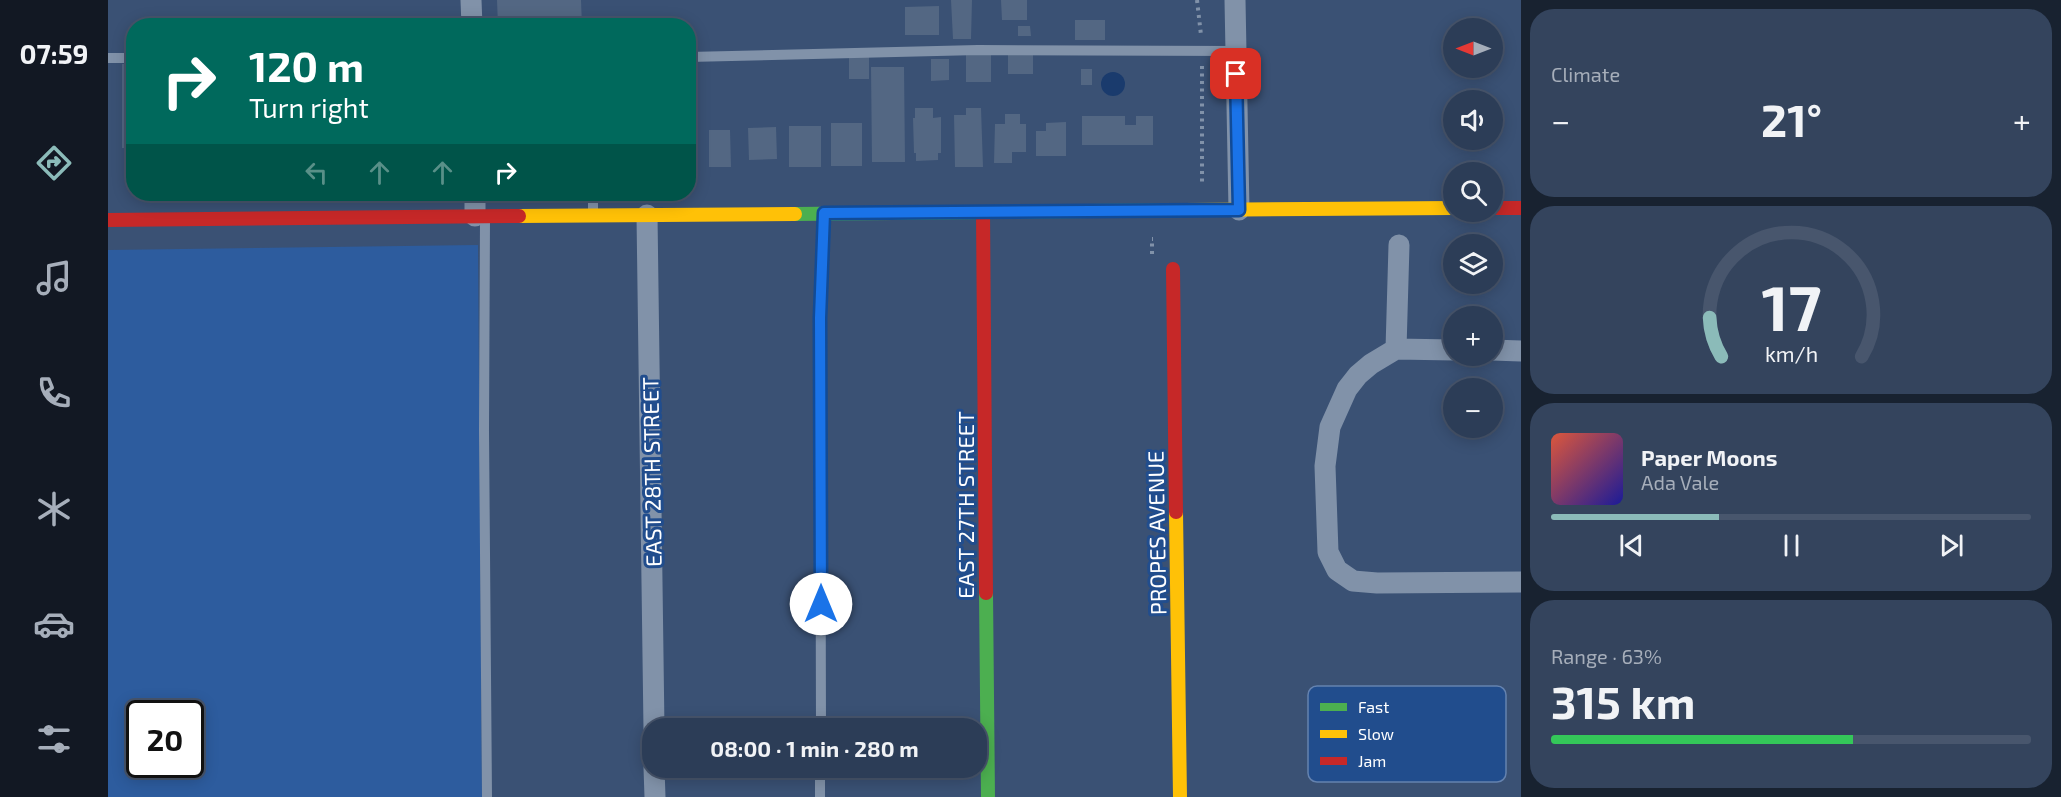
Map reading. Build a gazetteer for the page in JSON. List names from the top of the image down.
{
  "streets": {
    "main road": ["EAST 27TH STREET", "PROPES AVENUE"],
    "street": ["EAST 28TH STREET"]
  },
  "legend": ["Fast", "Slow", "Jam"],
  "north": "left",
  "page": {
    "tabs": "07:59",
    "tile": [
      "Climate",
      ["Range · 63%", "315 km"]
    ],
    "map_buttons": ["+", "−"],
    "turn": ["120 m", "Turn right"],
    "heat": ["−", "21°", "+"],
    "song": ["Paper Moons", "Ada Vale"],
    "limit": "20",
    "trip": "08:00 · 1 min · 280 m",
    "gauge": ["17", "km/h"]
  }
}
